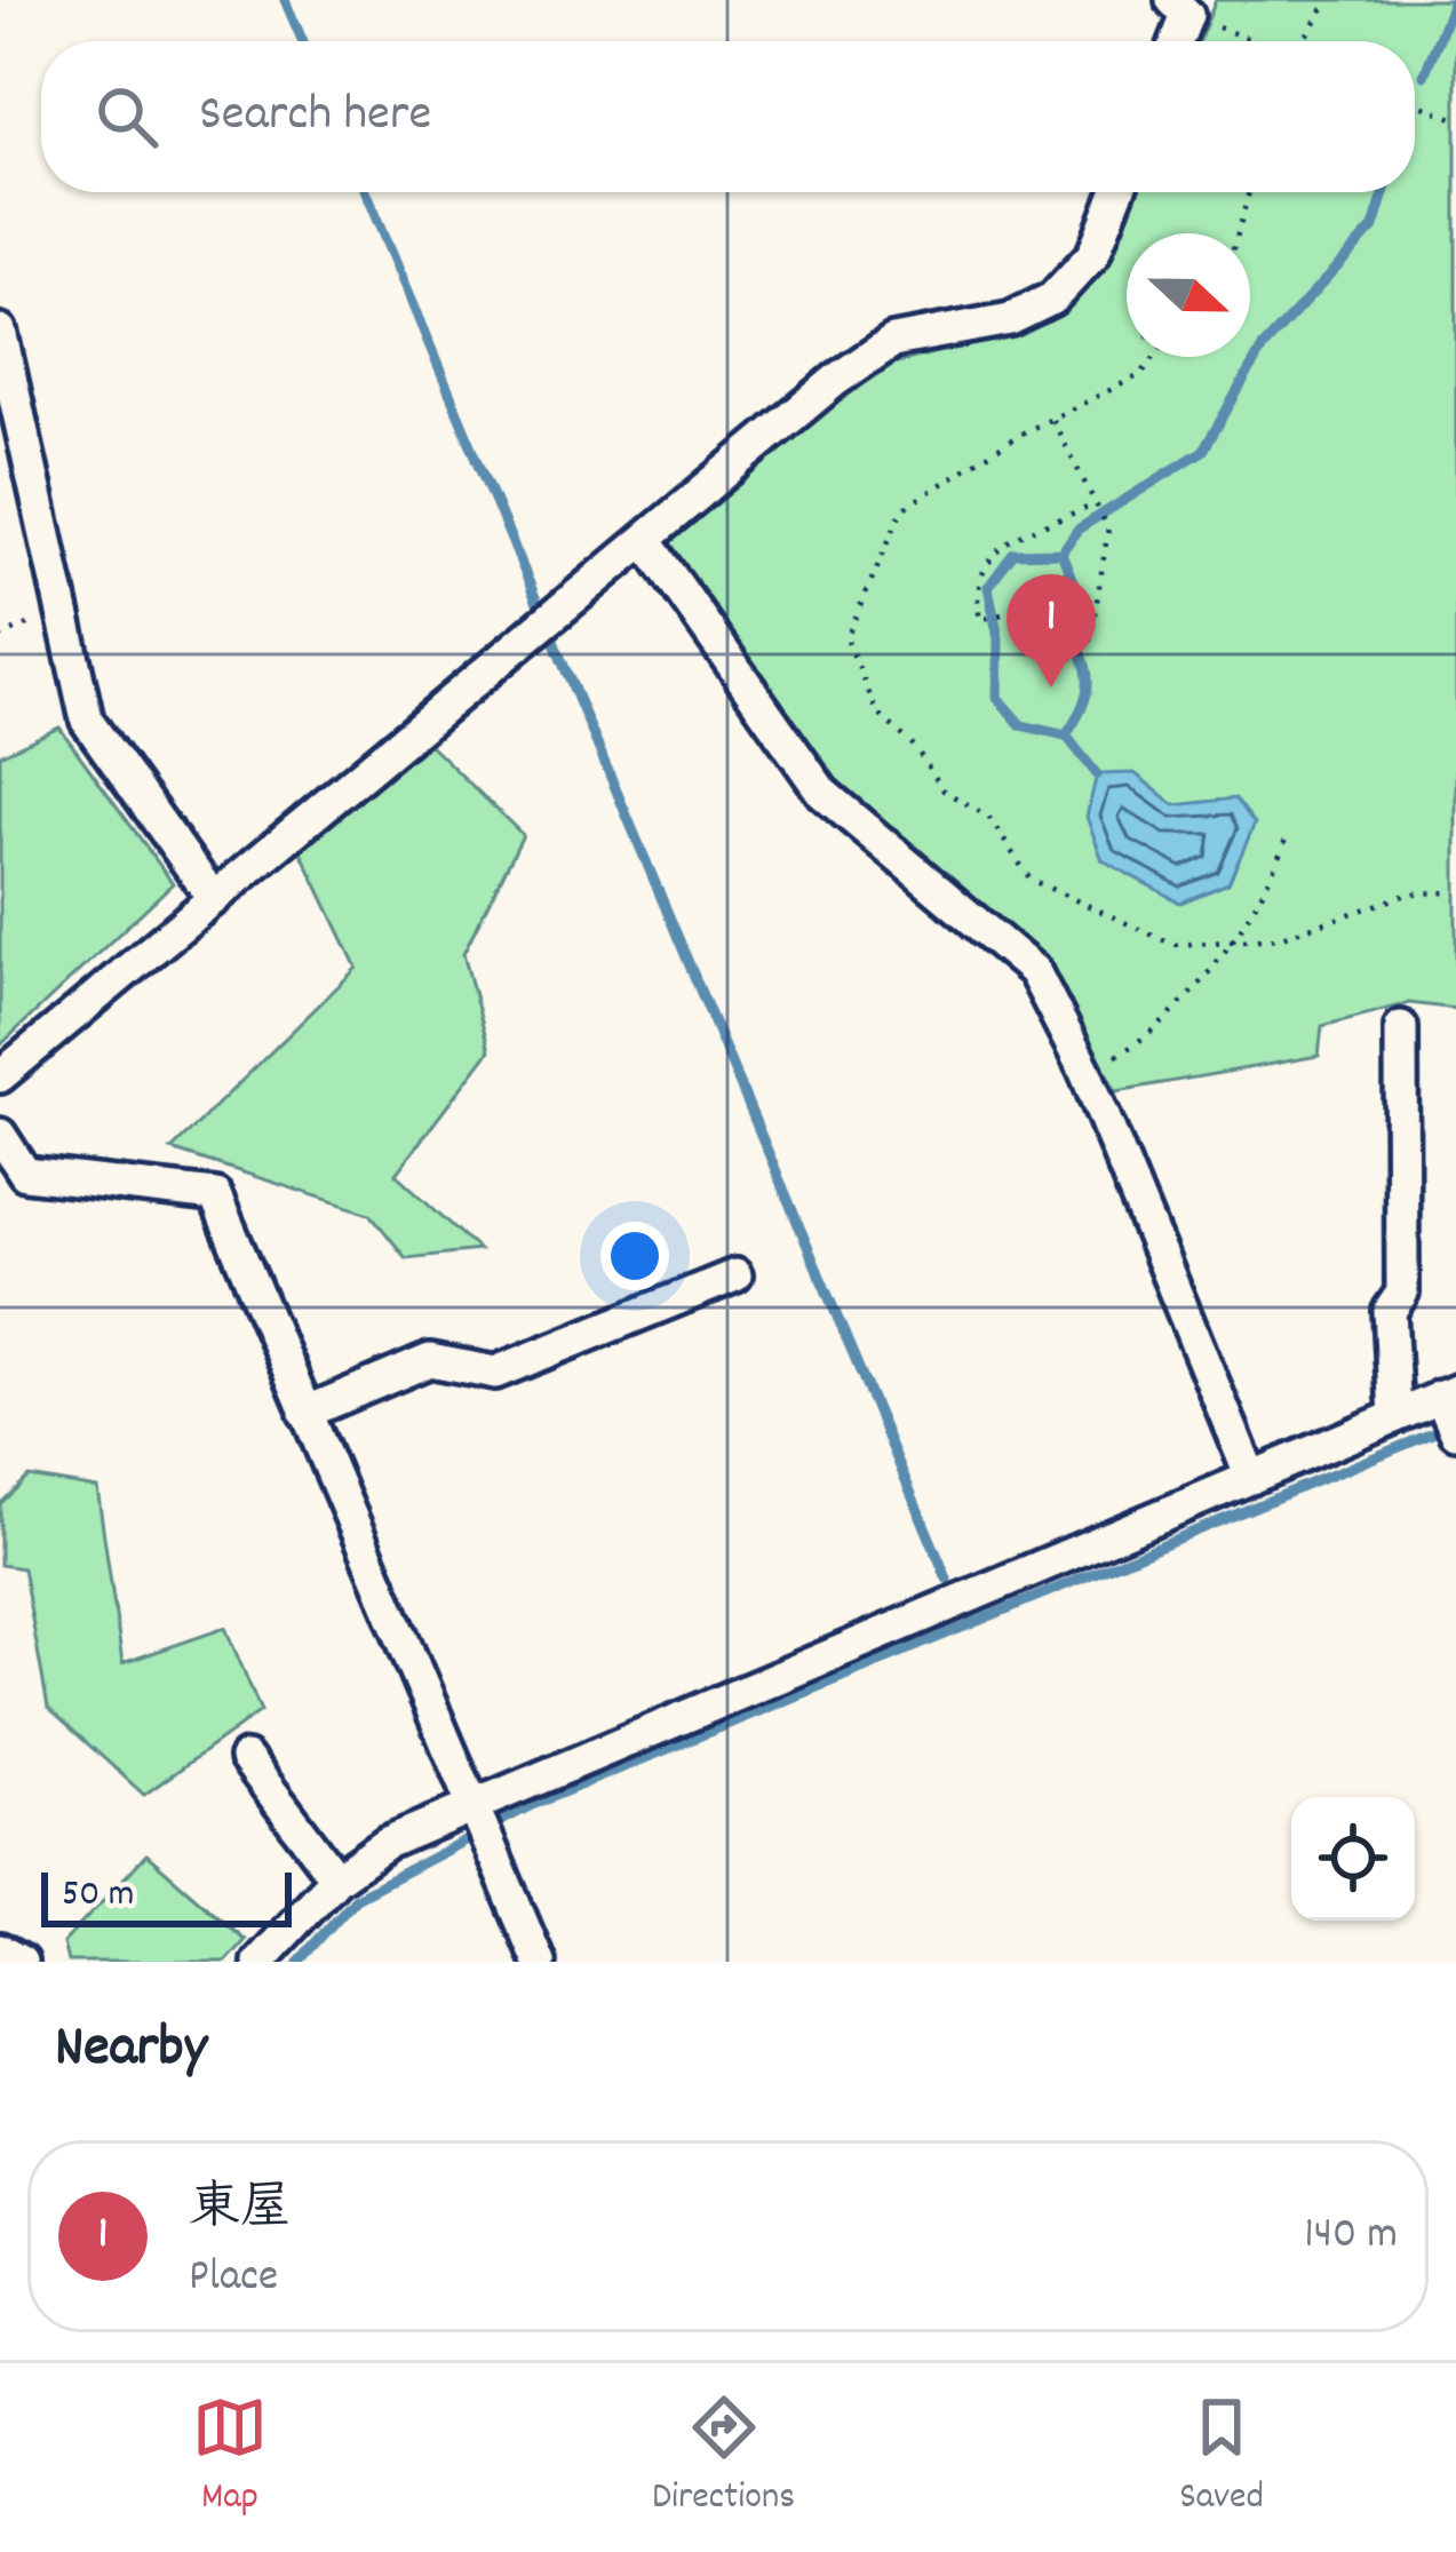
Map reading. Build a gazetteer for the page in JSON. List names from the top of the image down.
{
  "scale_bar": "50 m",
  "north": "right",
  "page": {
    "search": "Search here",
    "pins": "1",
    "scale": "50 m",
    "heading": "Nearby",
    "list": [
      {
        "mark": "1",
        "name": "東屋",
        "note": "Place",
        "value": "140 m"
      }
    ],
    "nav": ["Map", "Directions", "Saved"]
  }
}
